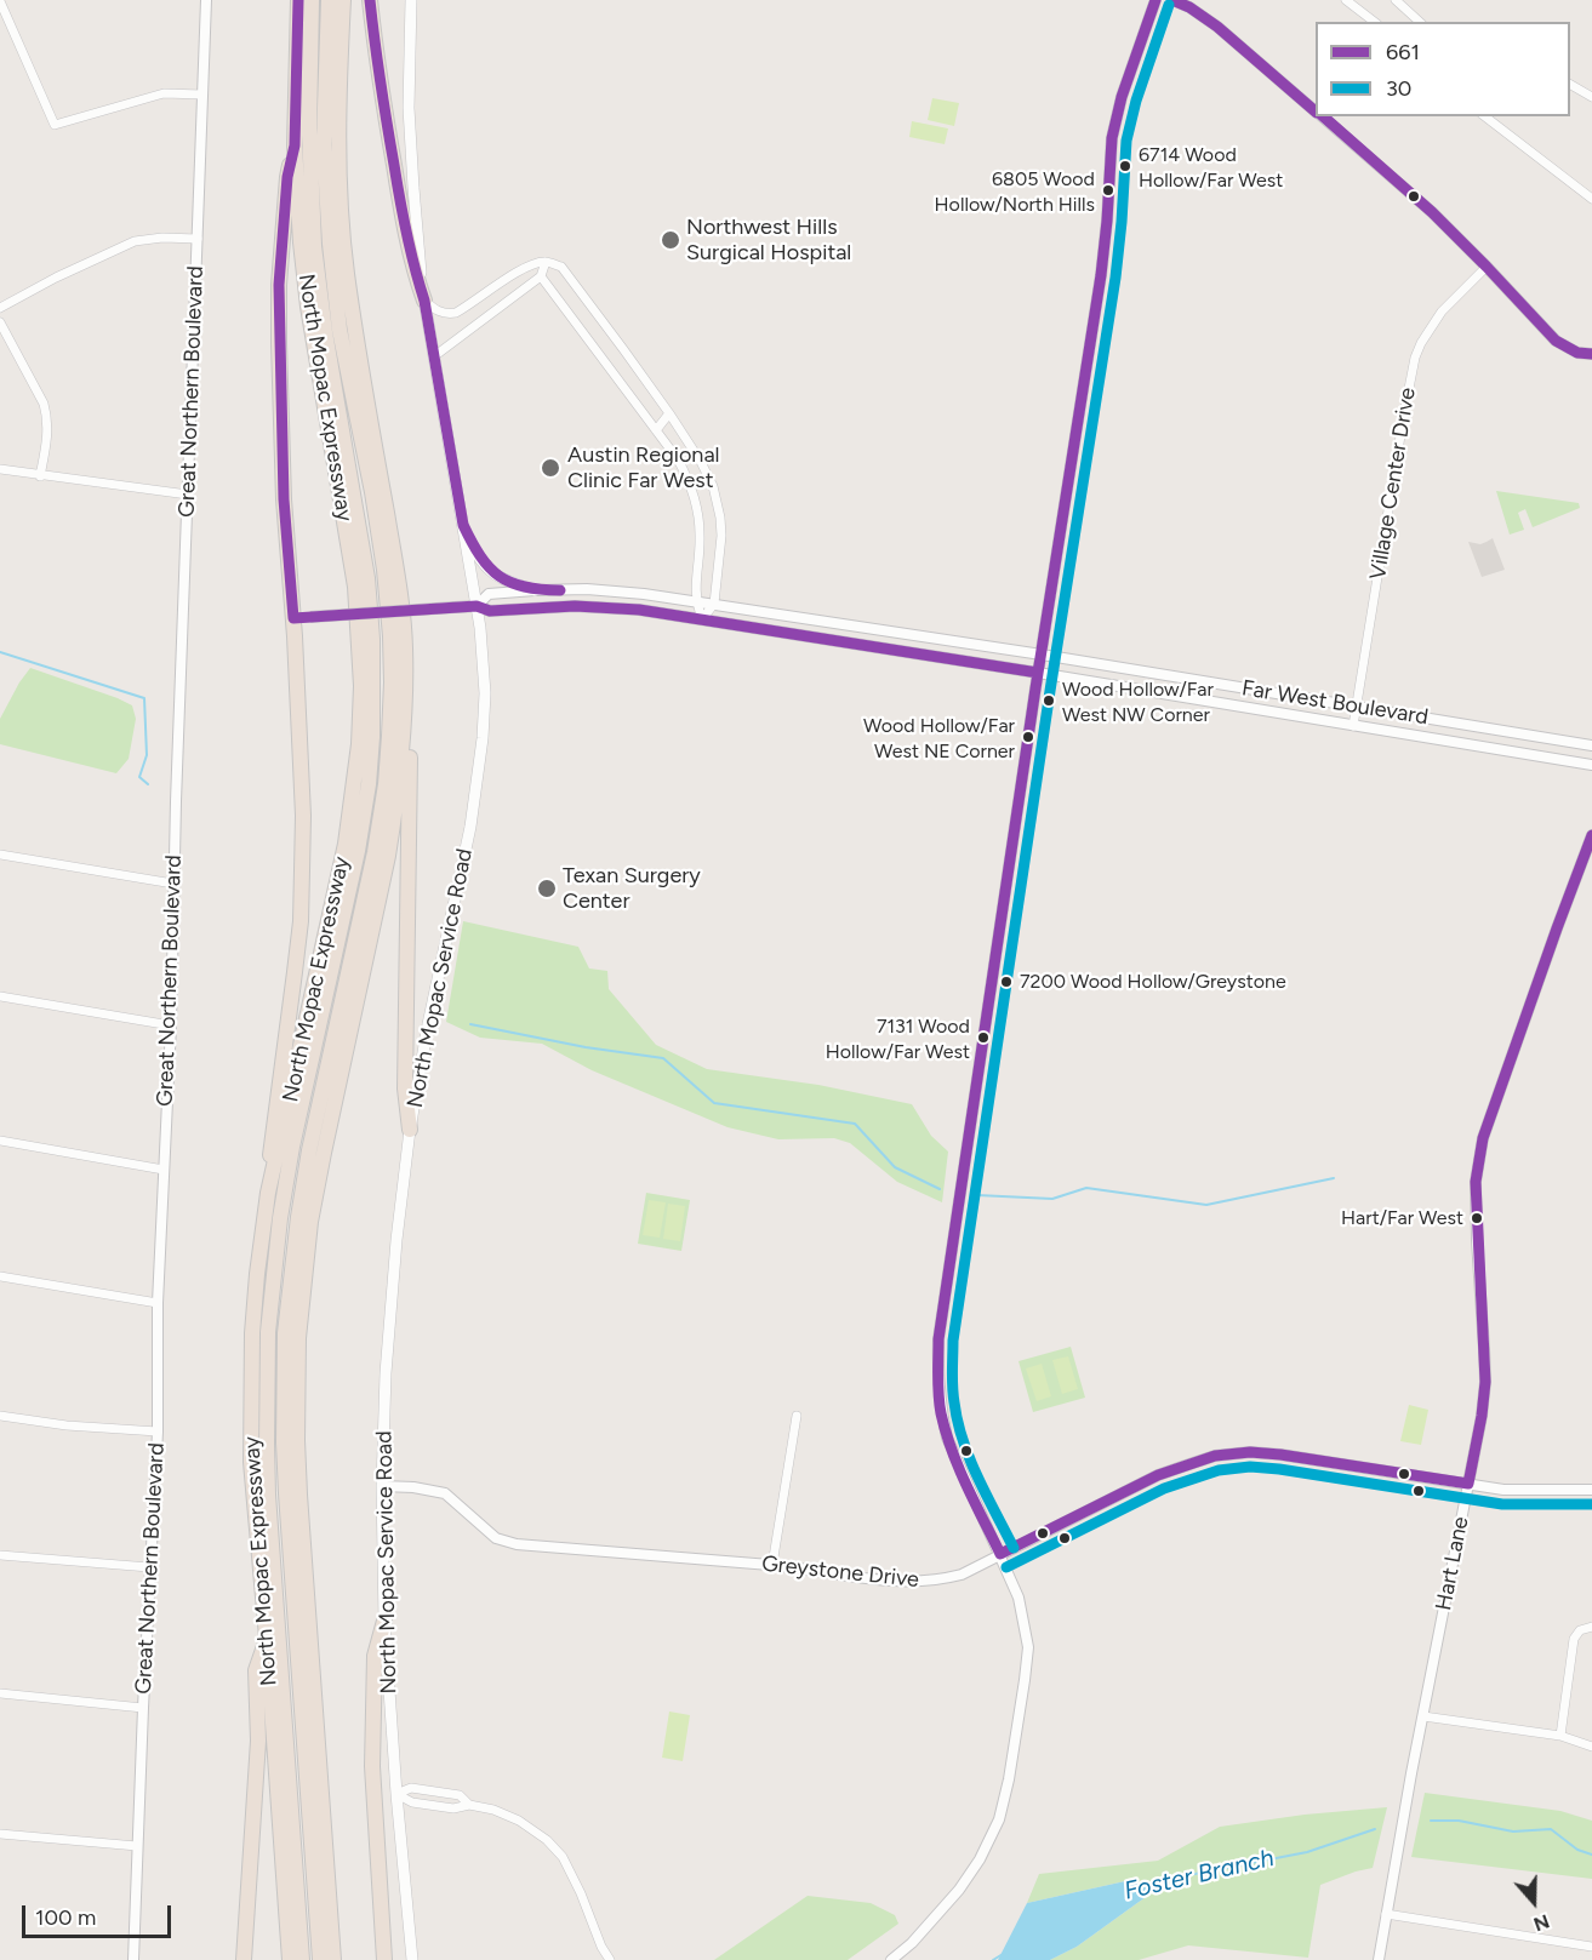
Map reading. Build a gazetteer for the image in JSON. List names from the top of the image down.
{
  "streets": {
    "highway": ["North Mopac Expressway"],
    "main road": ["North Mopac Service Road"],
    "street": [
      "Great Northern Boulevard",
      "Village Center Drive",
      "Far West Boulevard",
      "Hart Lane",
      "Greystone Drive"
    ]
  },
  "crossings": [
    ["Village Center Drive", "Far West Boulevard"],
    ["Far West Boulevard", "North Mopac Service Road"],
    ["North Mopac Service Road", "Greystone Drive"],
    ["Hart Lane", "Greystone Drive"]
  ],
  "water": ["Foster Branch"],
  "places": [
    "6714 Wood Hollow/Far West",
    "6805 Wood Hollow/North Hills",
    "Northwest Hills Surgical Hospital",
    "Austin Regional Clinic Far West",
    "Wood Hollow/Far West NW Corner",
    "Wood Hollow/Far West NE Corner",
    "Texan Surgery Center",
    "7200 Wood Hollow/Greystone",
    "7131 Wood Hollow/Far West",
    "Hart/Far West"
  ],
  "lines": ["transit line 661", "transit line 30"],
  "legend": ["661", "30"],
  "scale_bar": "100 m",
  "north": "bottom"
}
